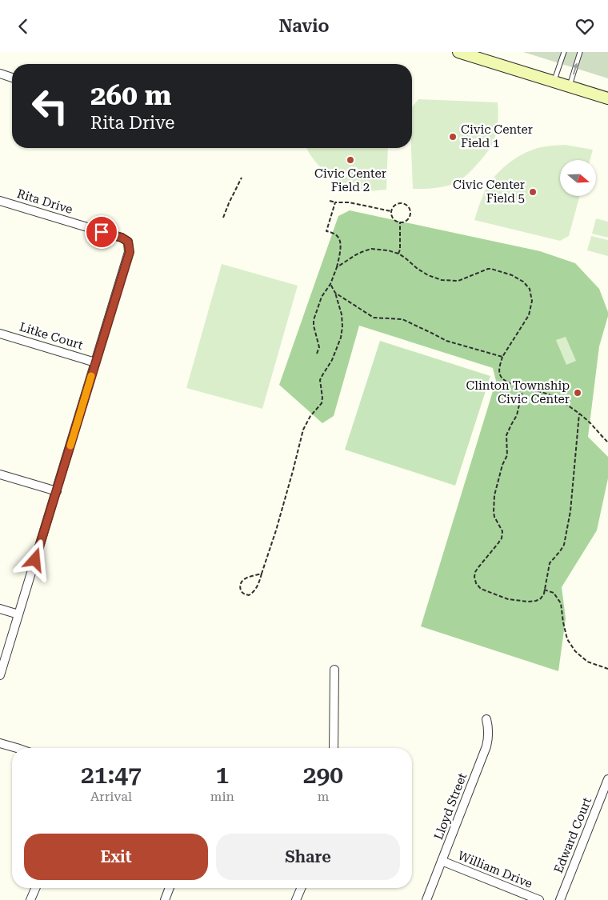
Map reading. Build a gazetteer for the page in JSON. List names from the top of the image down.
{
  "streets": {
    "street": [
      "Rita Drive",
      "Litke Court",
      "Lloyd Street",
      "Edward Court",
      "William Drive"
    ]
  },
  "crossings": [
    ["Rita Drive", "Litke Court"],
    ["Lloyd Street", "William Drive"]
  ],
  "places": [
    "Civic Center Field 1",
    "Civic Center Field 2",
    "Civic Center Field 5",
    "Clinton Township Civic Center"
  ],
  "north": "right",
  "page": {
    "header": "Navio",
    "turn": ["260 m", "Rita Drive"],
    "eta": [
      "21:47",
      "Arrival",
      "1",
      "min",
      "290",
      "m"
    ],
    "buttons": ["Exit", "Share"]
  }
}
